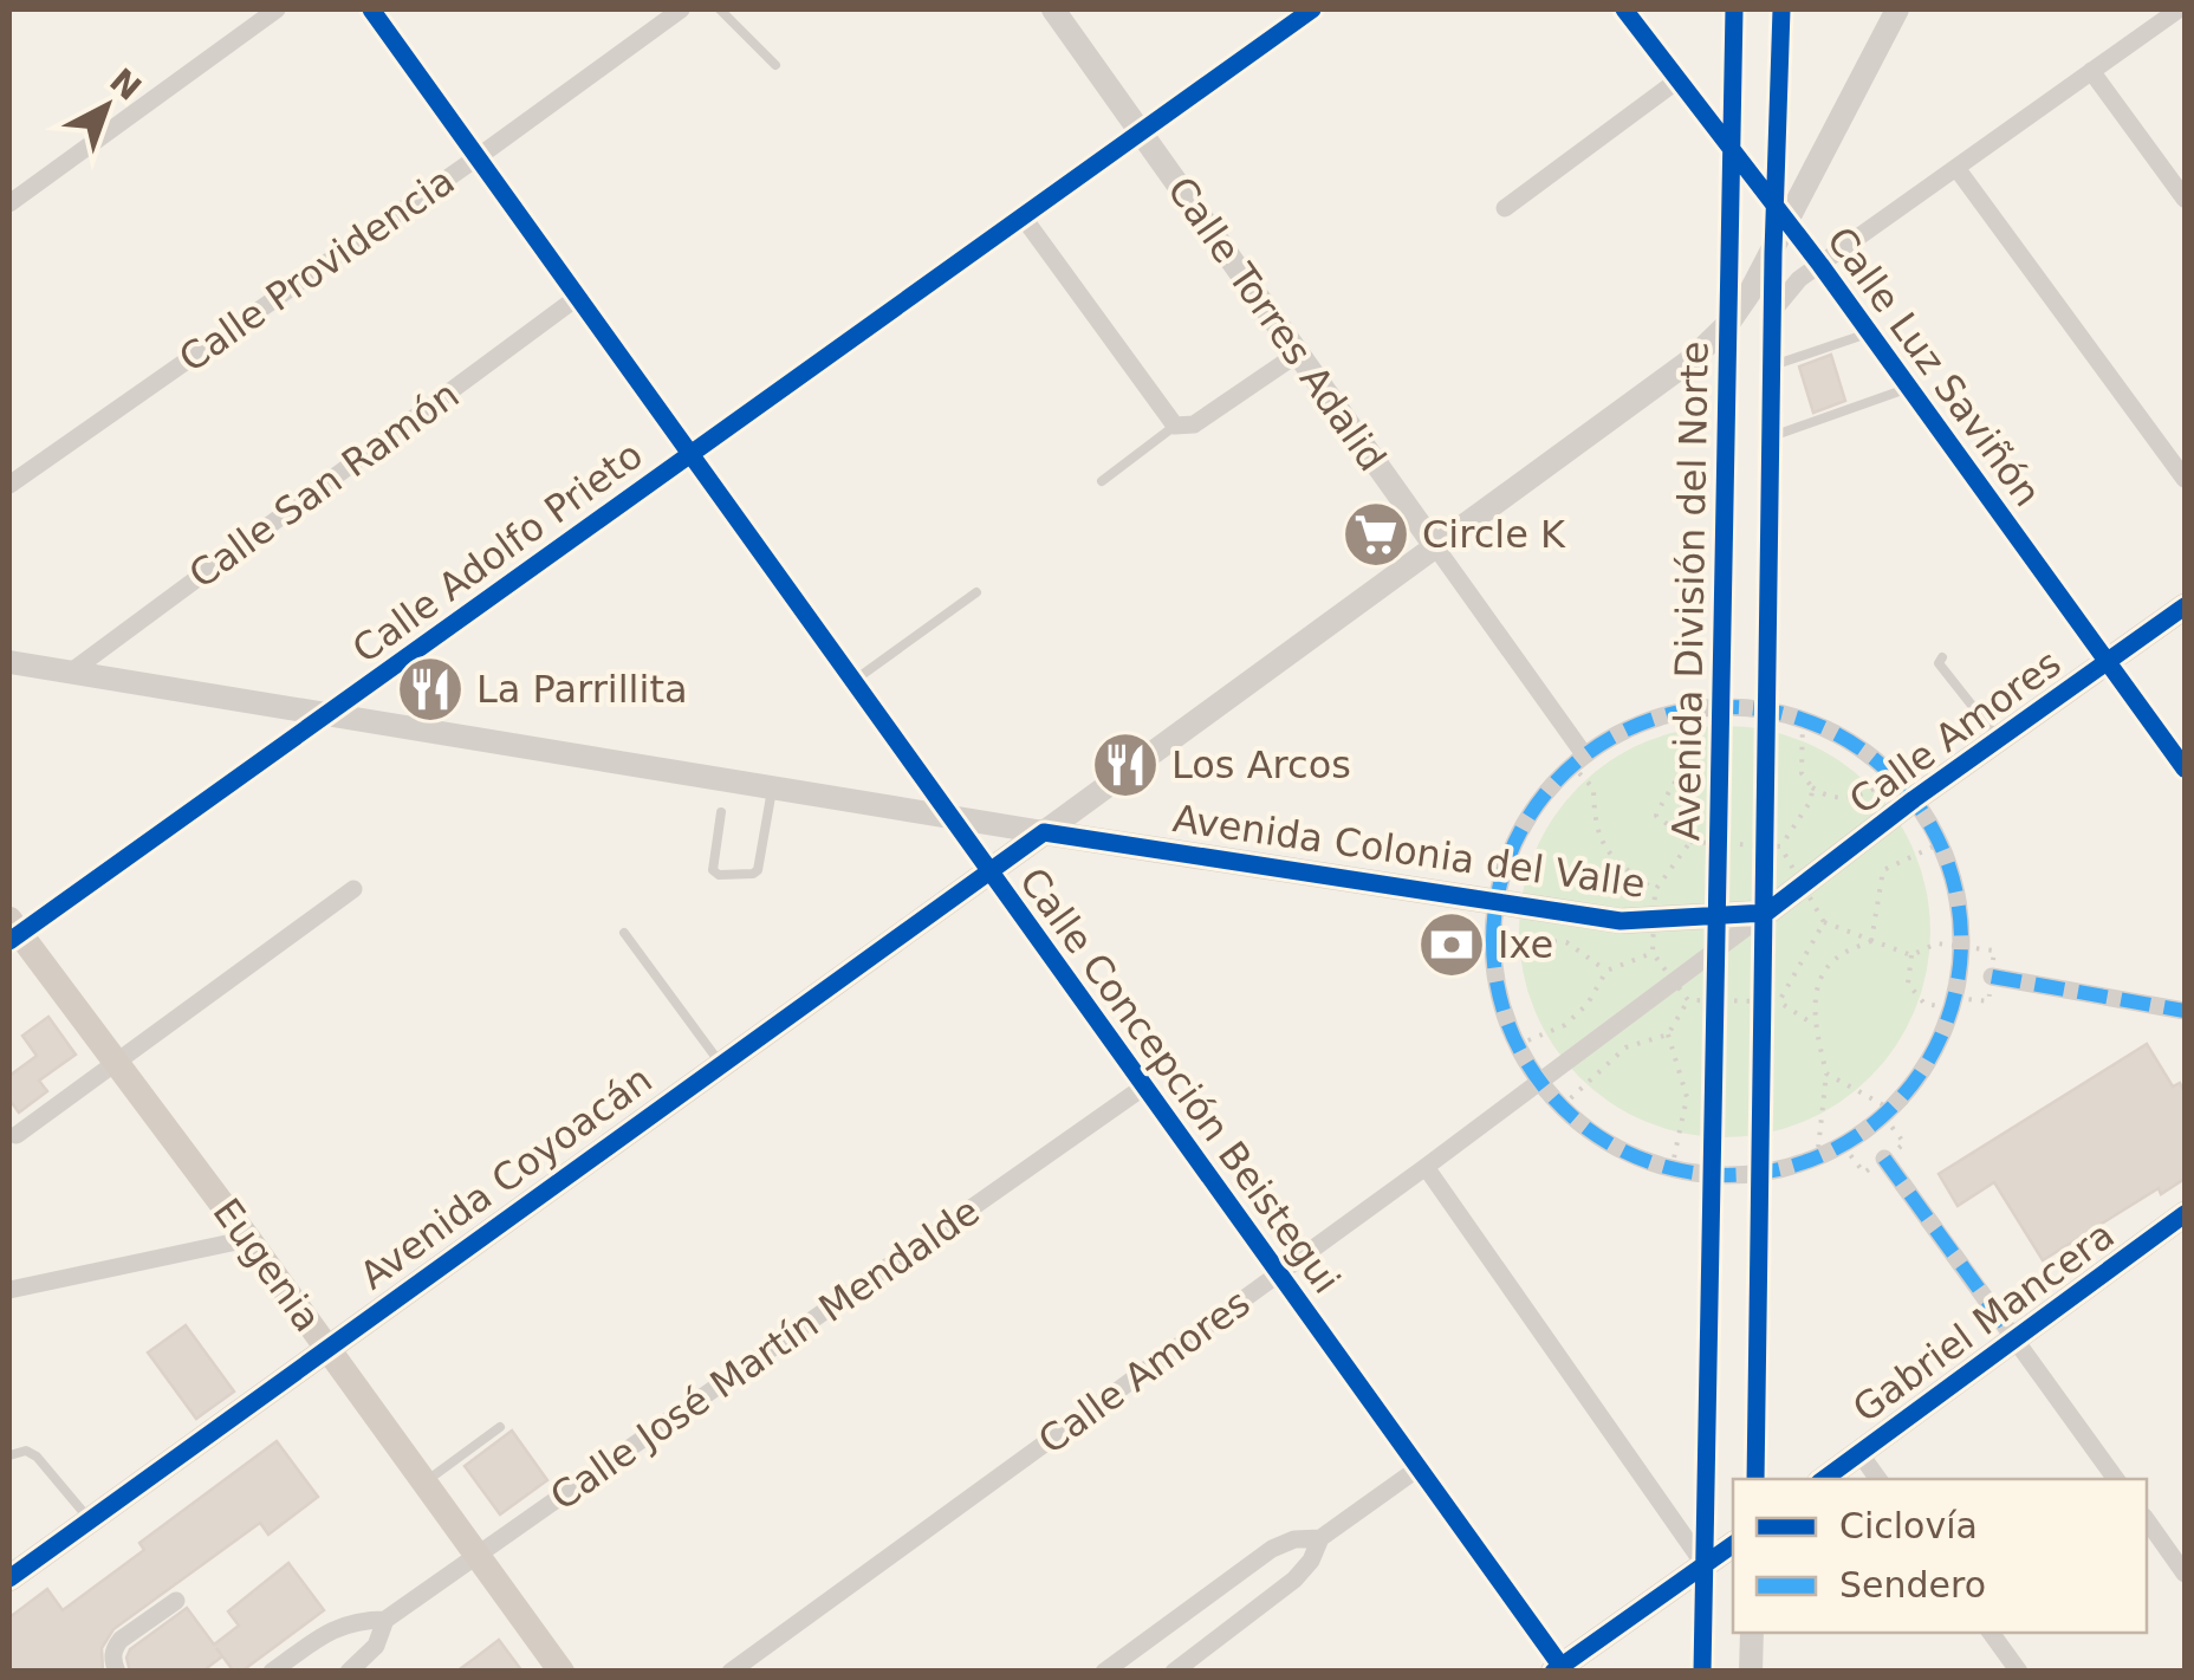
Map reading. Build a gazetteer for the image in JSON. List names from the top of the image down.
{
  "streets": {
    "main road": [
      "Calle Amores",
      "Avenida Colonia del Valle",
      "Avenida Coyoacán",
      "Eugenia",
      "Gabriel Mancera"
    ],
    "street": [
      "Calle Providencia",
      "Calle Torres Adalid",
      "Calle Luz Saviñón",
      "Calle San Ramón",
      "Calle Adolfo Prieto",
      "Avenida División del Norte",
      "Calle Concepción Beistegui",
      "Calle José Martín Mendalde"
    ]
  },
  "crossings": [
    ["Calle Providencia", "Calle Concepción Beistegui"],
    ["Calle Torres Adalid", "Calle Adolfo Prieto"],
    ["Calle Torres Adalid", "Avenida Coyoacán"],
    ["Calle Luz Saviñón", "Avenida División del Norte"],
    ["Calle Luz Saviñón", "Calle Amores"],
    ["Calle San Ramón", "Avenida Colonia del Valle"],
    ["Calle San Ramón", "Calle Concepción Beistegui"],
    ["Calle Adolfo Prieto", "Avenida Colonia del Valle"],
    ["Calle Adolfo Prieto", "Calle Concepción Beistegui"],
    ["Calle Adolfo Prieto", "Eugenia"],
    ["Avenida División del Norte", "Calle Amores"],
    ["Avenida División del Norte", "Avenida Colonia del Valle"],
    ["Avenida División del Norte", "Avenida Coyoacán"],
    ["Calle Amores", "Avenida Colonia del Valle"],
    ["Calle Amores", "Calle Concepción Beistegui"],
    ["Avenida Colonia del Valle", "Calle Concepción Beistegui"],
    ["Avenida Colonia del Valle", "Avenida Coyoacán"],
    ["Calle Concepción Beistegui", "Avenida Coyoacán"],
    ["Calle Concepción Beistegui", "Calle José Martín Mendalde"],
    ["Avenida Coyoacán", "Eugenia"],
    ["Eugenia", "Calle José Martín Mendalde"]
  ],
  "places": {
    "supermarket": ["Circle K"],
    "restaurant": ["La Parrillita", "Los Arcos"],
    "bank": ["Ixe"]
  },
  "legend": ["Ciclovía", "Sendero"],
  "north": "top right"
}
